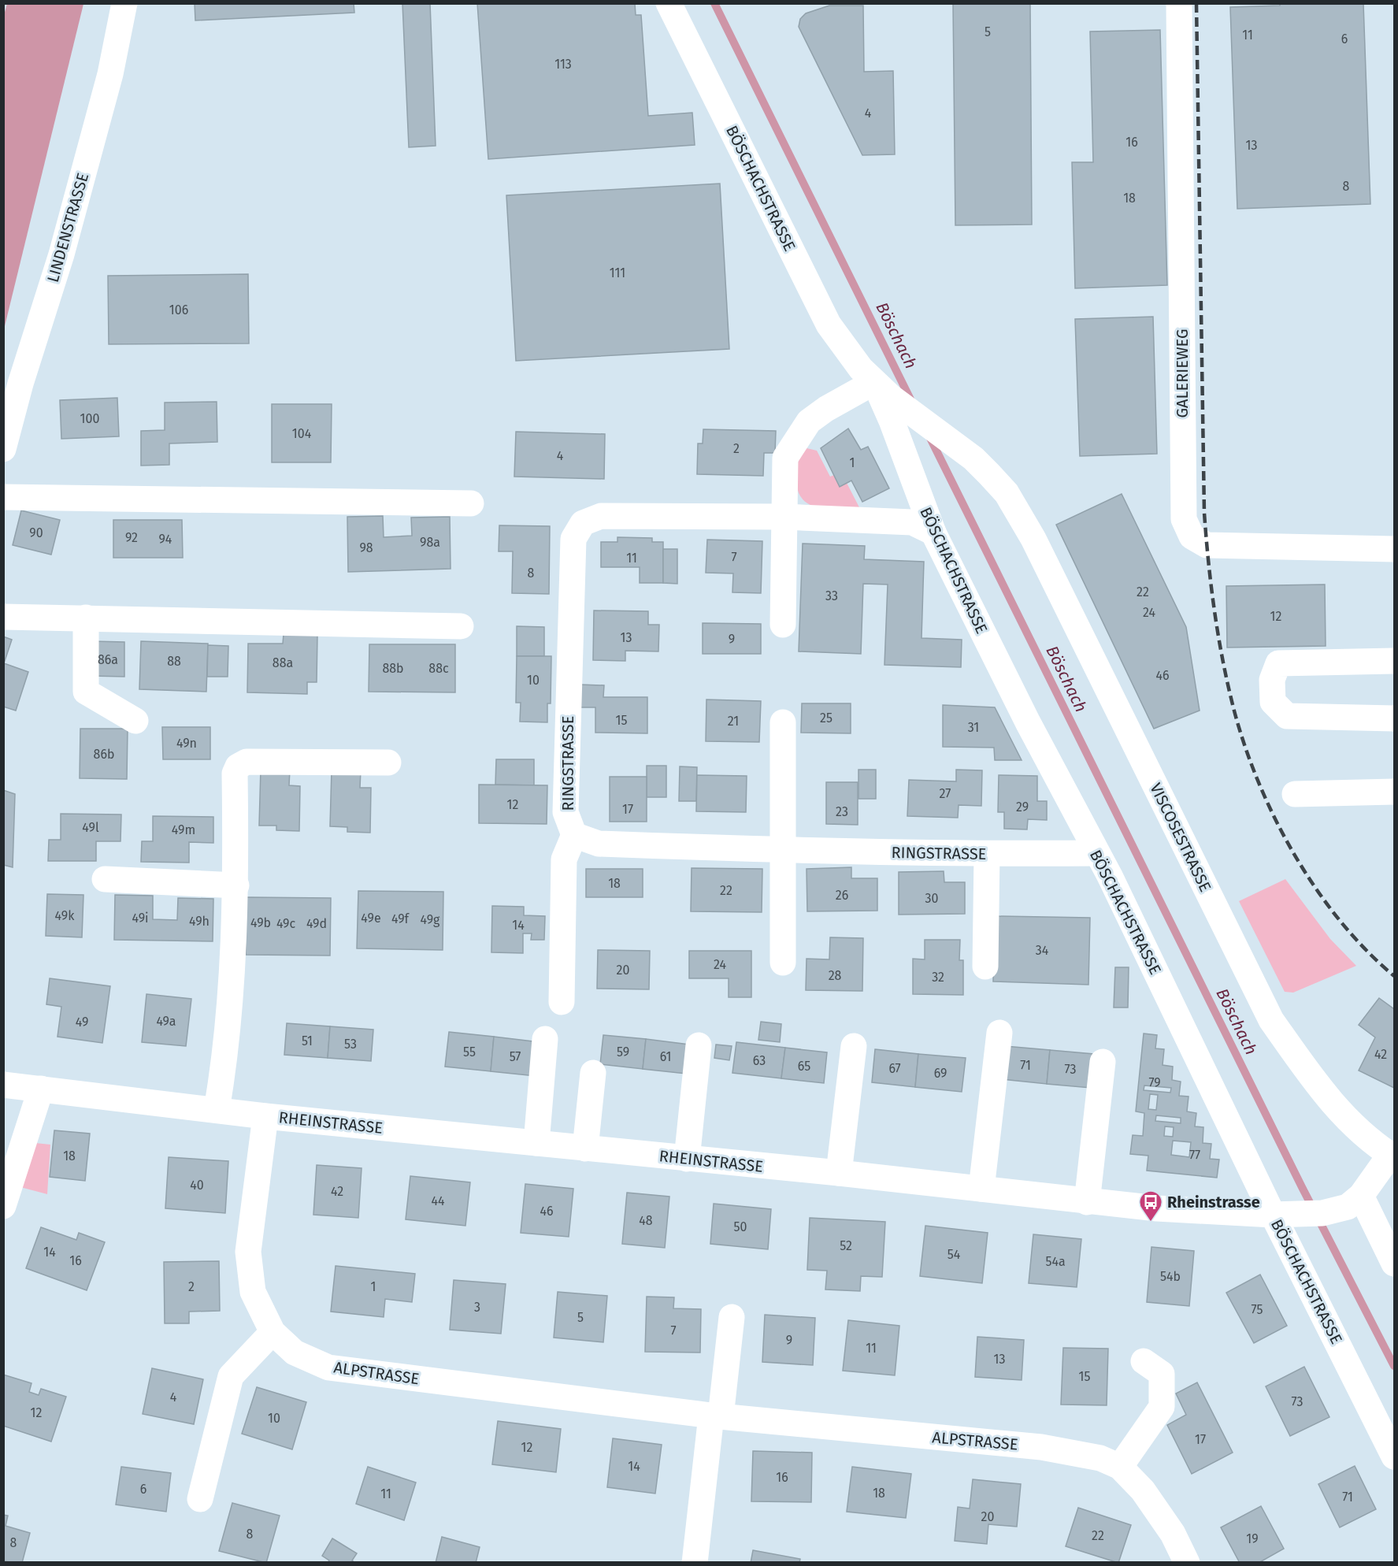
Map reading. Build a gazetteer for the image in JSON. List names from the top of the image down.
{
  "streets": {
    "street": [
      "BÖSCHACHSTRASSE",
      "LINDENSTRASSE",
      "GALERIEWEG",
      "RINGSTRASSE",
      "VISCOSESTRASSE",
      "RHEINSTRASSE",
      "ALPSTRASSE"
    ]
  },
  "crossings": [
    ["BÖSCHACHSTRASSE", "RINGSTRASSE"],
    ["BÖSCHACHSTRASSE", "VISCOSESTRASSE"],
    ["BÖSCHACHSTRASSE", "RHEINSTRASSE"],
    ["RHEINSTRASSE", "ALPSTRASSE"]
  ],
  "water": ["Böschach"],
  "places": {
    "bus stop": ["Rheinstrasse"]
  },
  "house_numbers": [
    "5",
    "11",
    "6",
    "113",
    "4",
    "16",
    "13",
    "8",
    "18",
    "111",
    "106",
    "100",
    "104",
    "2",
    "4",
    "1",
    "90",
    "92",
    "94",
    "98a",
    "98",
    "7",
    "11",
    "8",
    "22",
    "33",
    "24",
    "12",
    "13",
    "9",
    "86a",
    "88",
    "88a",
    "88b",
    "88c",
    "46",
    "10",
    "25",
    "15",
    "21",
    "31",
    "49n",
    "86b",
    "27",
    "12",
    "29",
    "17",
    "23",
    "49l",
    "49m",
    "18",
    "22",
    "26",
    "30",
    "49k",
    "49i",
    "49e",
    "49f",
    "49g",
    "49h",
    "49b",
    "49c",
    "49d",
    "14",
    "34",
    "24",
    "20",
    "28",
    "32",
    "49a",
    "49",
    "51",
    "53",
    "55",
    "59",
    "42",
    "57",
    "61",
    "63",
    "71",
    "65",
    "67",
    "73",
    "69",
    "79",
    "77",
    "18",
    "40",
    "42",
    "44",
    "46",
    "48",
    "50",
    "52",
    "14",
    "54",
    "16",
    "54a",
    "54b",
    "2",
    "1",
    "3",
    "75",
    "5",
    "7",
    "9",
    "11",
    "13",
    "15",
    "4",
    "73",
    "12",
    "10",
    "17",
    "12",
    "14",
    "16",
    "6",
    "18",
    "11",
    "71",
    "20",
    "8",
    "22",
    "19",
    "8"
  ]
}
